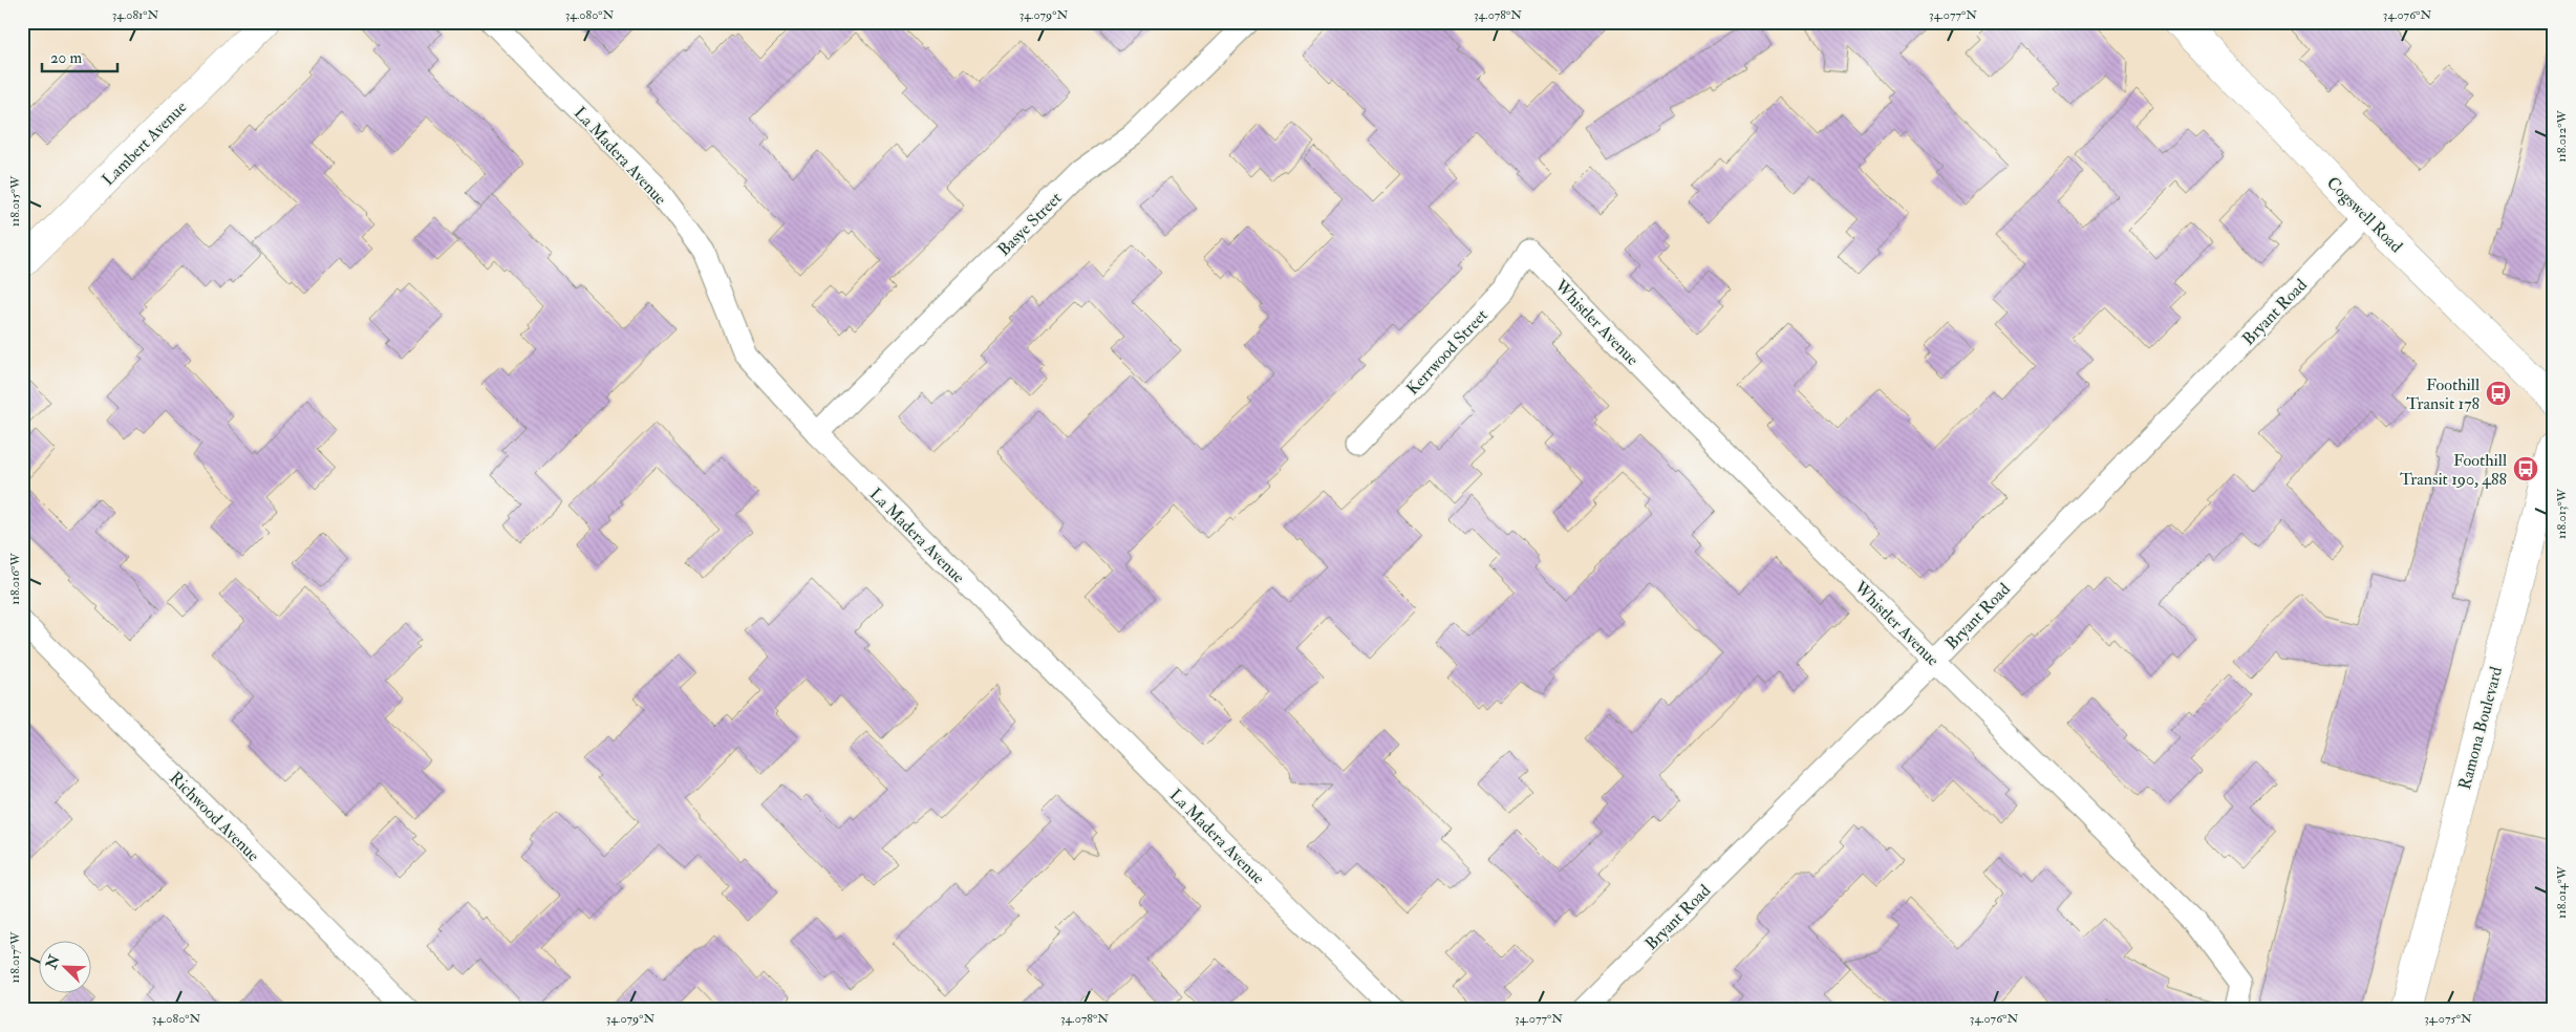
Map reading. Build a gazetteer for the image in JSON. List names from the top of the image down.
{
  "streets": {
    "street": [
      "Lambert Avenue",
      "La Madera Avenue",
      "Cogswell Road",
      "Basye Street",
      "Bryant Road",
      "Whistler Avenue",
      "Kerrwood Street",
      "Ramona Boulevard",
      "Richwood Avenue"
    ]
  },
  "crossings": [
    ["La Madera Avenue", "Basye Street"],
    ["Cogswell Road", "Bryant Road"],
    ["Bryant Road", "Whistler Avenue"],
    ["Whistler Avenue", "Kerrwood Street"]
  ],
  "places": {
    "bus stop": ["Foothill Transit 178", "Foothill Transit 190, 488"]
  },
  "scale_bar": "20 m",
  "north": "top left",
  "coordinates": [
    "34.081°N",
    "34.080°N",
    "34.079°N",
    "34.078°N",
    "34.077°N",
    "34.076°N",
    "118.012°W",
    "118.015°W",
    "118.013°W",
    "118.016°W",
    "118.014°W",
    "118.017°W",
    "34.075°N"
  ]
}
